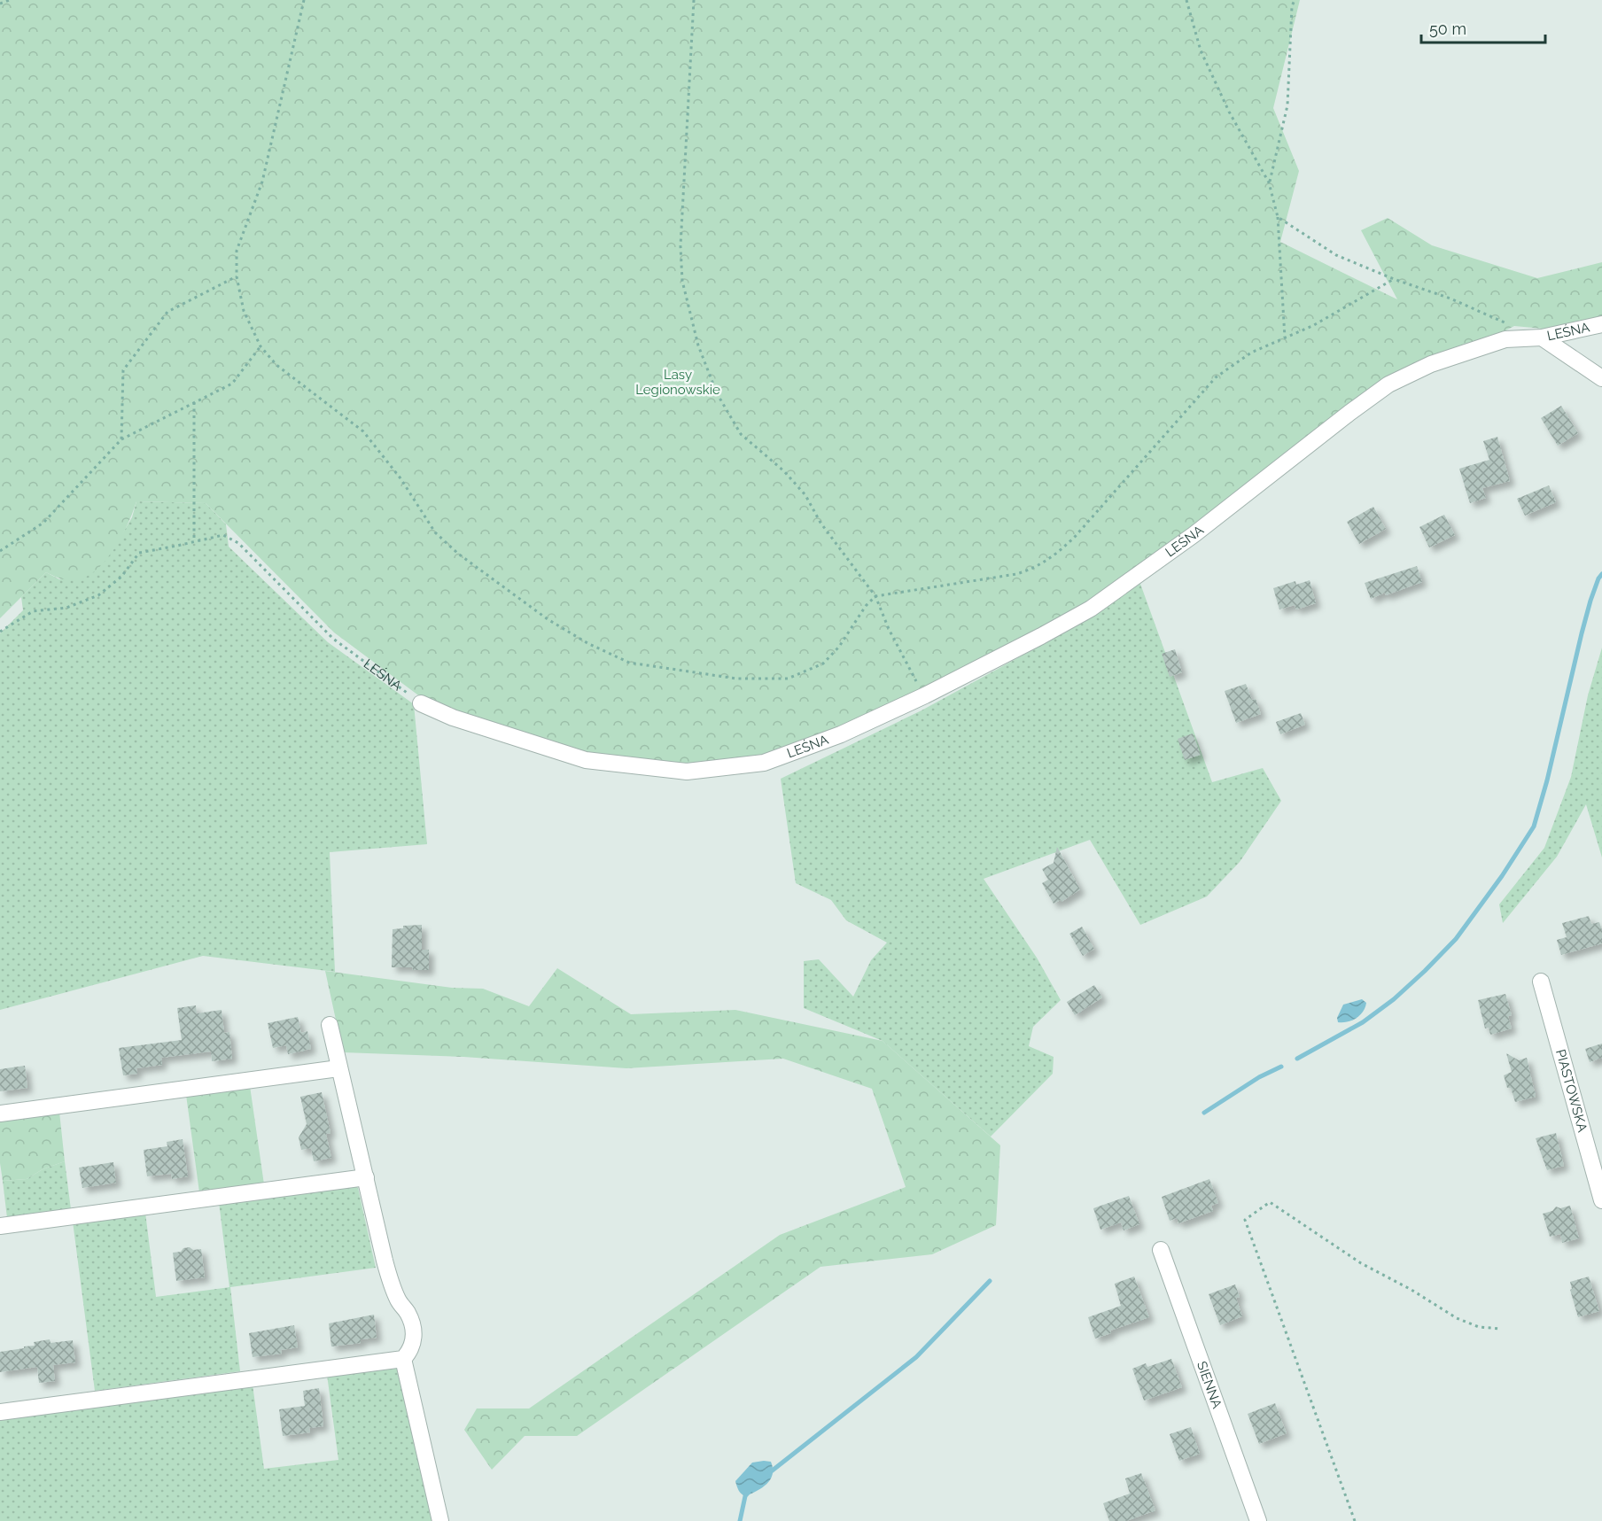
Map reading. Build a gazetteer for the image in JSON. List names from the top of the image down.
{
  "streets": {
    "street": ["LEŚNA", "PIASTOWSKA", "SIENNA"]
  },
  "parks": ["Lasy Legionowskie"],
  "scale_bar": "50 m"
}
